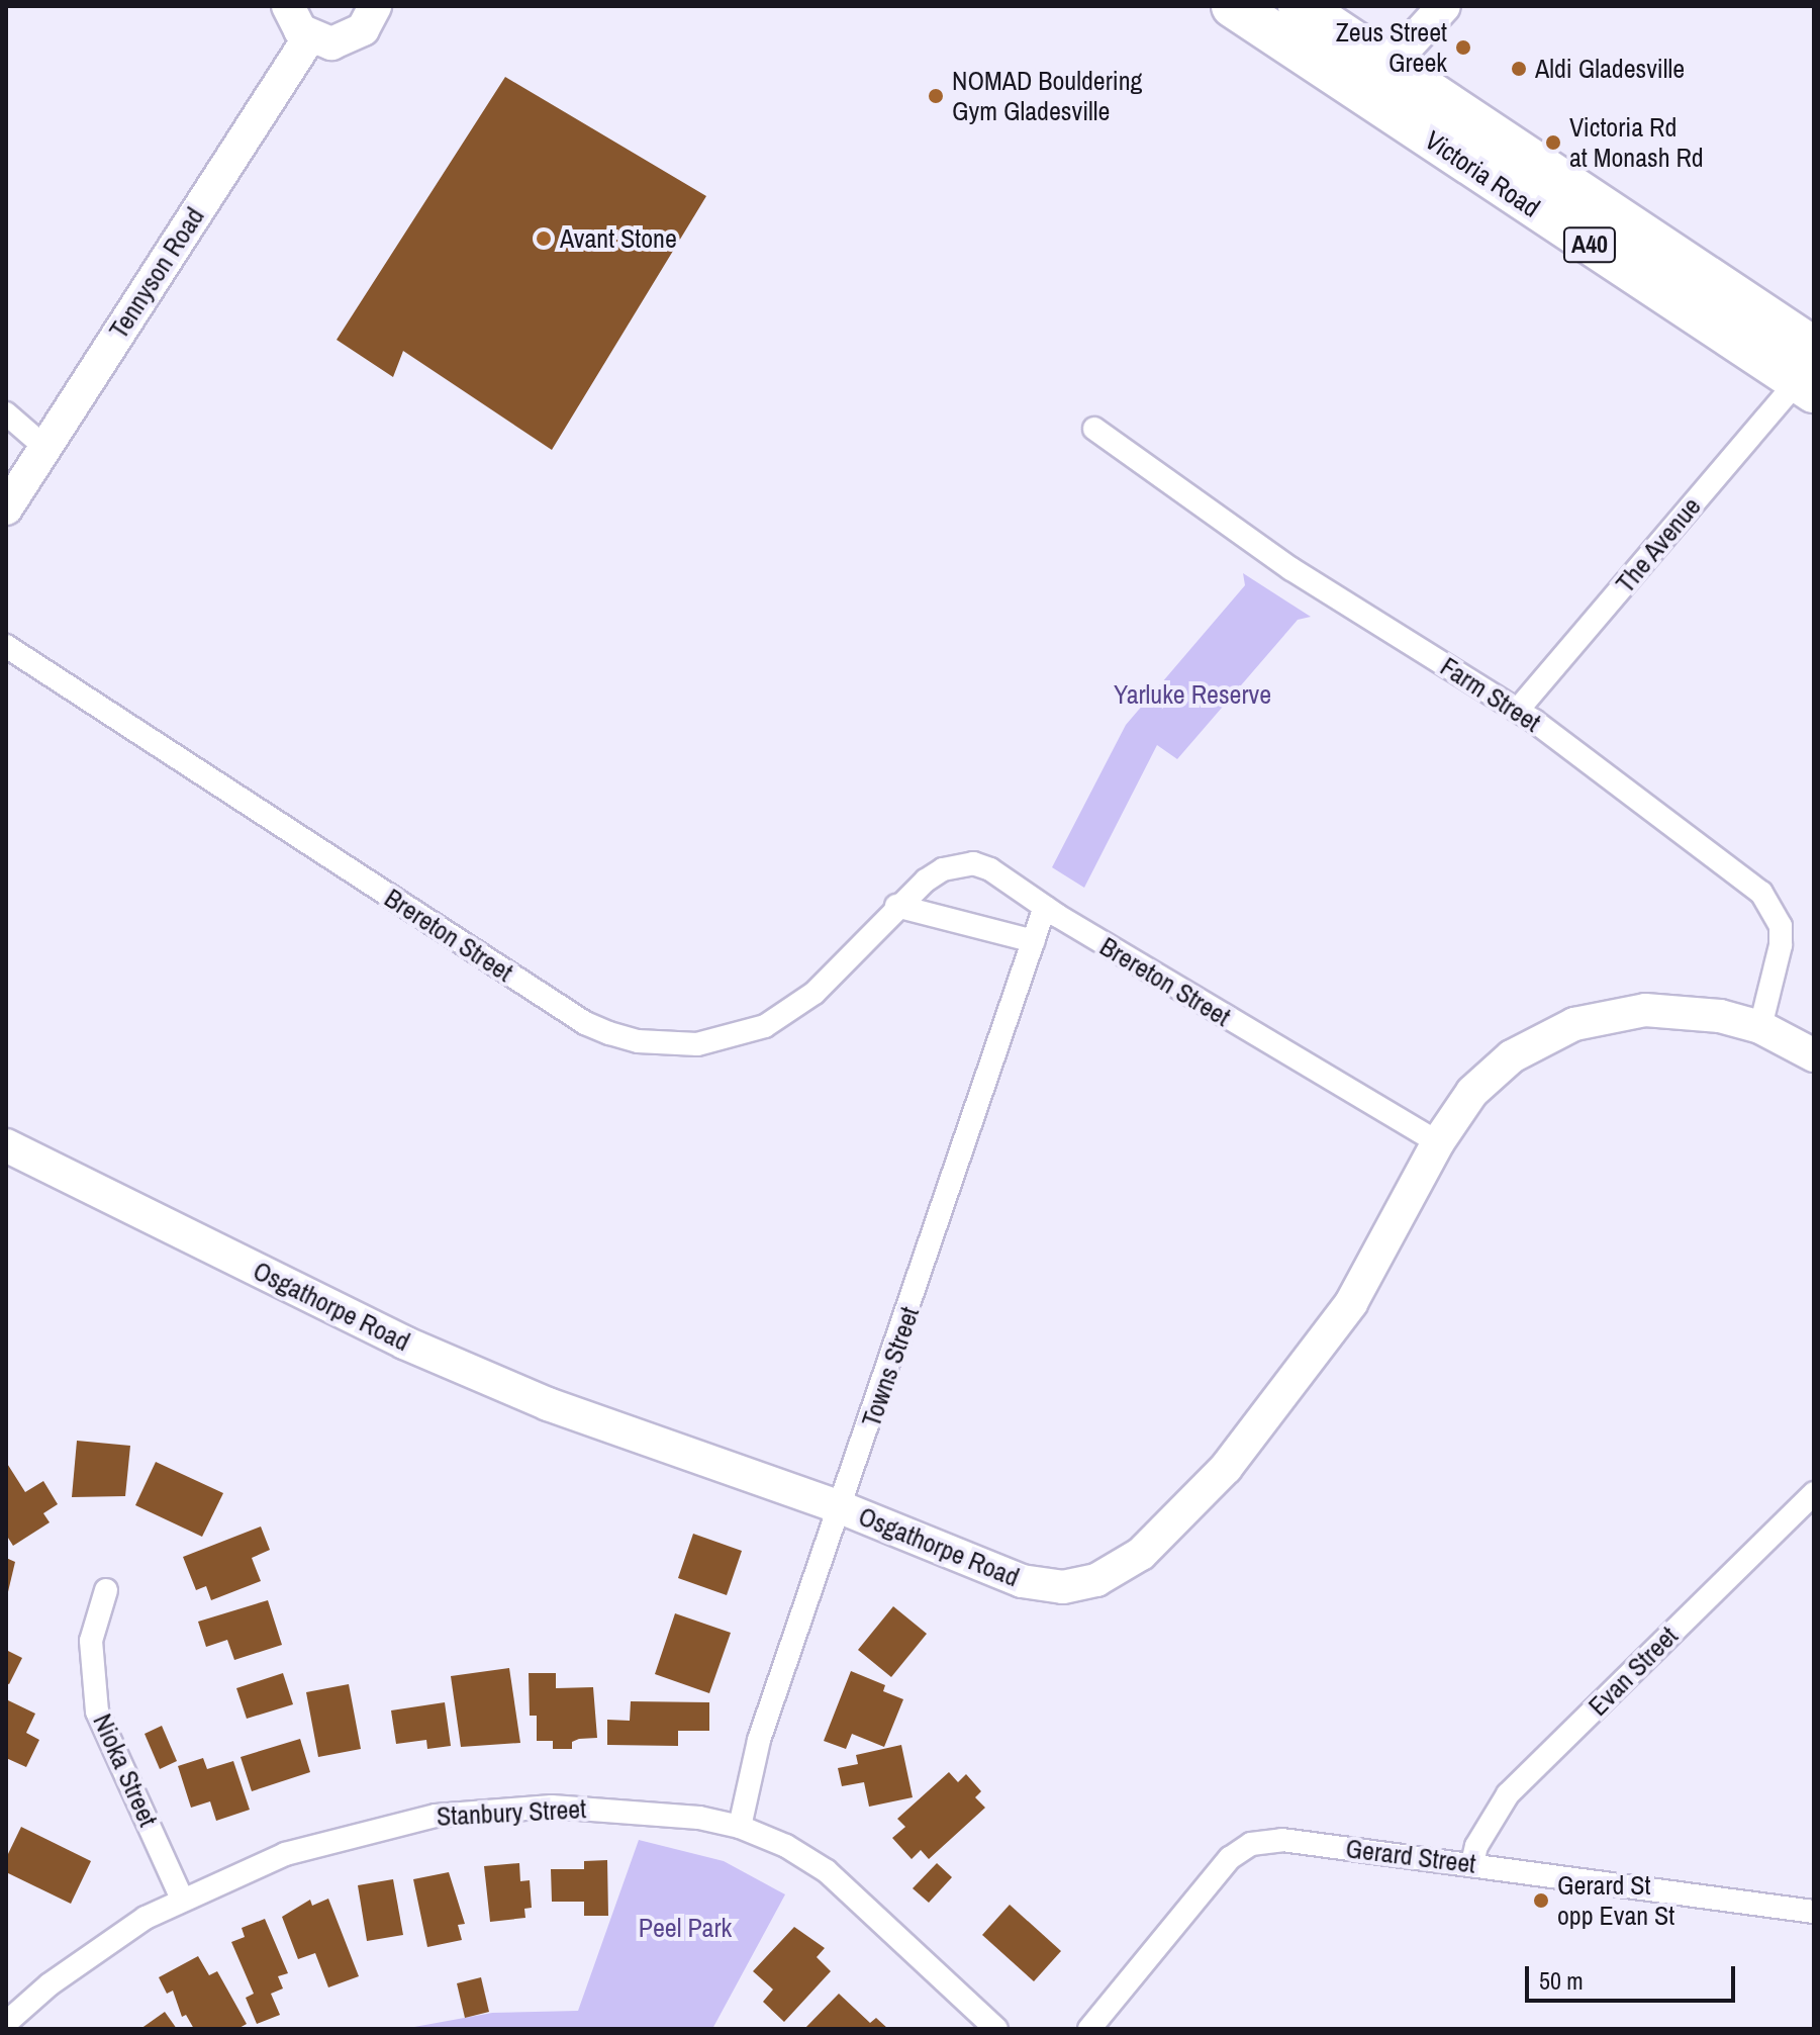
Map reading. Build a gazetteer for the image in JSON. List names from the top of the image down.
{
  "streets": {
    "highway": ["Victoria Road", "A40"],
    "street": [
      "Tennyson Road",
      "The Avenue",
      "Farm Street",
      "Brereton Street",
      "Osgathorpe Road",
      "Towns Street",
      "Evan Street",
      "Nioka Street",
      "Stanbury Street",
      "Gerard Street"
    ]
  },
  "crossings": [
    ["Victoria Road", "The Avenue"],
    ["The Avenue", "Farm Street"],
    ["Farm Street", "Osgathorpe Road"],
    ["Brereton Street", "Osgathorpe Road"],
    ["Brereton Street", "Towns Street"],
    ["Osgathorpe Road", "Towns Street"],
    ["Towns Street", "Stanbury Street"],
    ["Evan Street", "Gerard Street"],
    ["Nioka Street", "Stanbury Street"]
  ],
  "parks": ["Yarluke Reserve", "Peel Park"],
  "places": [
    "Zeus Street Greek",
    "Aldi Gladesville",
    "NOMAD Bouldering Gym Gladesville",
    "Victoria Rd at Monash Rd",
    "Avant Stone",
    "Gerard St opp Evan St"
  ],
  "scale_bar": "50 m"
}
